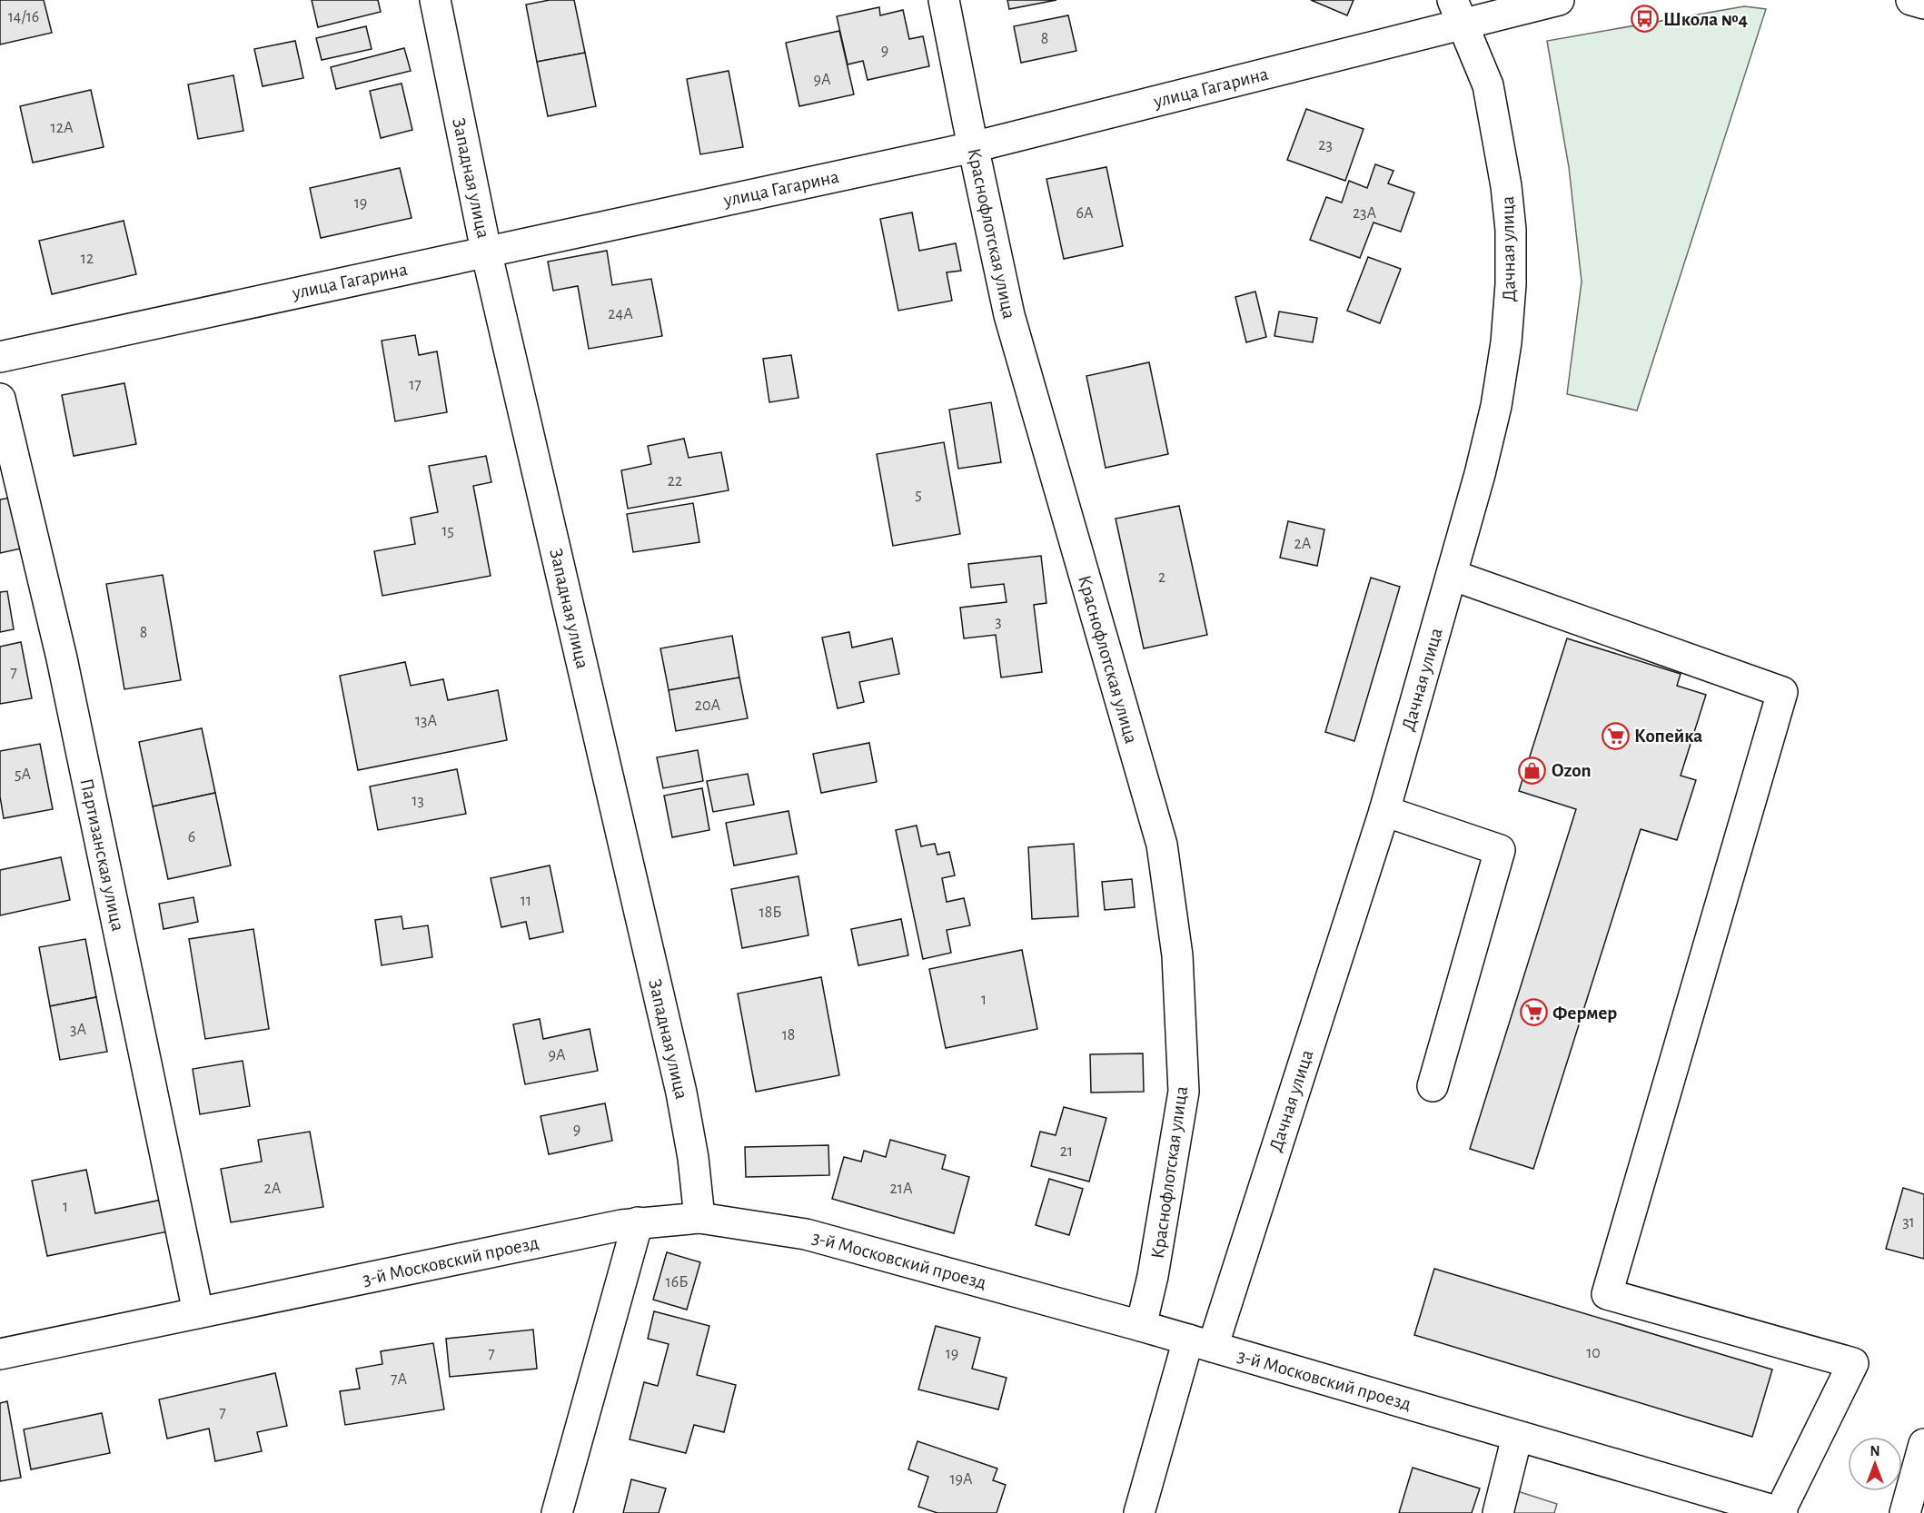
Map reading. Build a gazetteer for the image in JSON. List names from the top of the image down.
{
  "streets": {
    "street": [
      "улица Гагарина",
      "Западная улица",
      "Краснофлотская улица",
      "Дачная улица",
      "Партизанская улица",
      "3-й Московский проезд"
    ]
  },
  "crossings": [
    ["улица Гагарина", "Западная улица"],
    ["улица Гагарина", "Краснофлотская улица"],
    ["улица Гагарина", "Дачная улица"],
    ["Западная улица", "3-й Московский проезд"],
    ["Краснофлотская улица", "3-й Московский проезд"],
    ["Дачная улица", "3-й Московский проезд"],
    ["Партизанская улица", "3-й Московский проезд"]
  ],
  "places": {
    "bus stop": ["Школа №4"],
    "supermarket": ["Копейка", "Фермер"],
    "shop": ["Ozon"]
  },
  "house_numbers": [
    "14/16",
    "8",
    "9",
    "9А",
    "12А",
    "23",
    "19",
    "6А",
    "23А",
    "12",
    "24А",
    "17",
    "22",
    "5",
    "15",
    "2А",
    "2",
    "3",
    "8",
    "7",
    "20А",
    "13А",
    "5А",
    "13",
    "6",
    "11",
    "18Б",
    "1",
    "3А",
    "18",
    "9А",
    "9",
    "21",
    "2А",
    "21А",
    "1",
    "31",
    "16Б",
    "10",
    "7",
    "19",
    "7А",
    "7",
    "19А"
  ],
  "north": "top"
}
